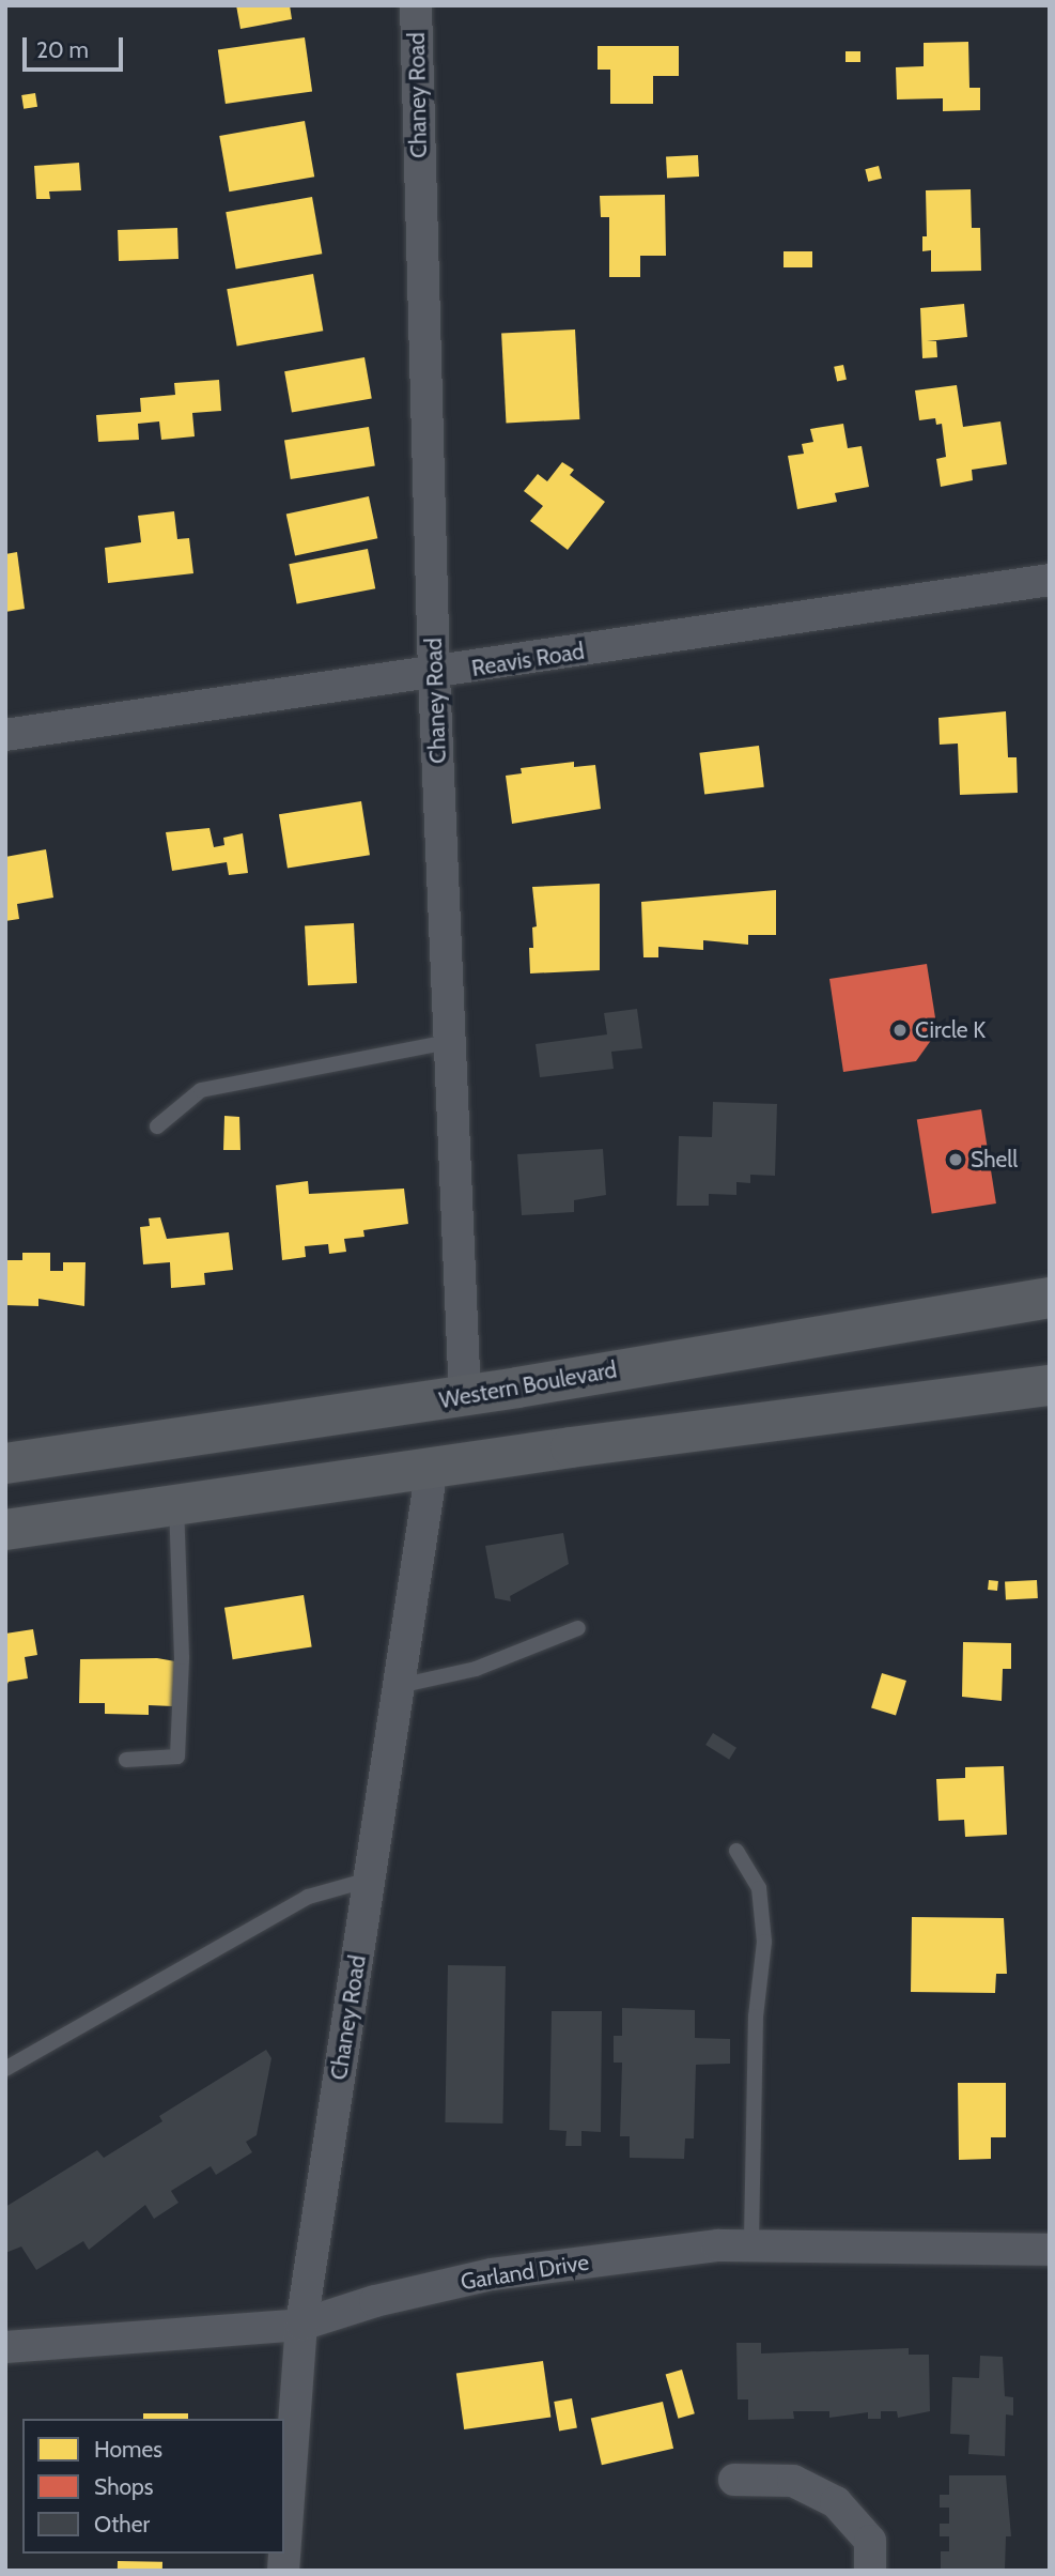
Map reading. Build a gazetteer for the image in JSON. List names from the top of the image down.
{
  "streets": {
    "main road": ["Western Boulevard"],
    "street": ["Chaney Road", "Reavis Road", "Garland Drive"]
  },
  "crossings": [
    ["Chaney Road", "Reavis Road"],
    ["Chaney Road", "Western Boulevard"],
    ["Chaney Road", "Garland Drive"]
  ],
  "places": ["Circle K", "Shell"],
  "legend": ["Homes", "Shops", "Other"],
  "scale_bar": "20 m"
}
